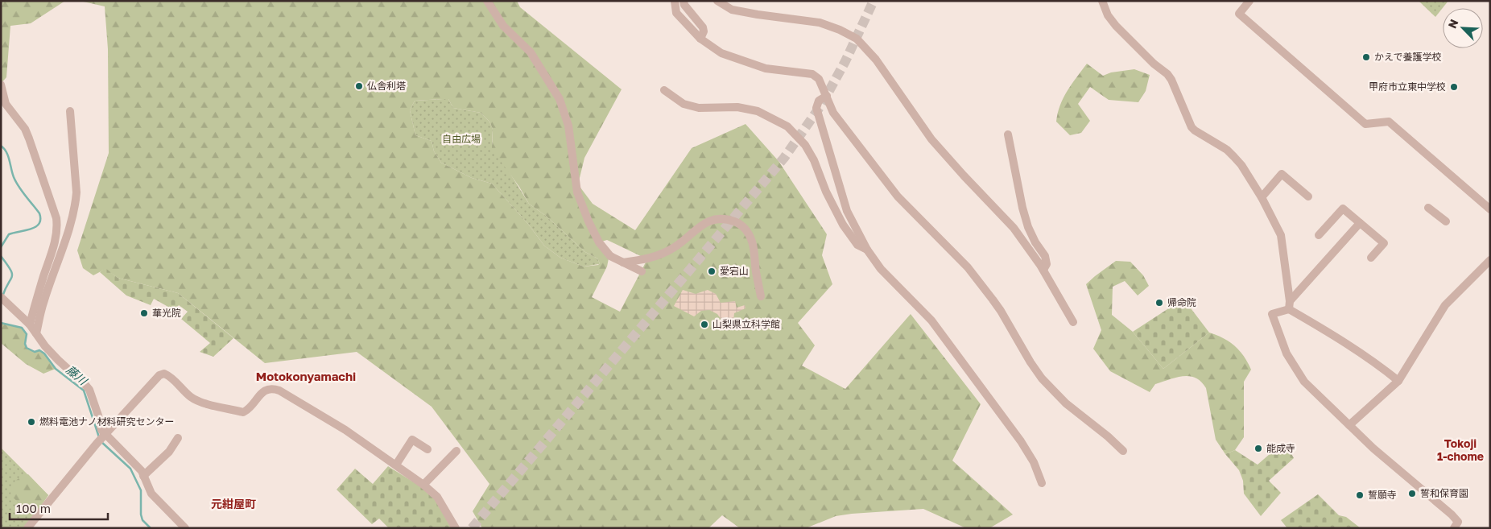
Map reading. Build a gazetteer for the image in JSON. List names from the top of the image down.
{
  "districts": ["Motokonyamachi", "Tokoji 1-chome", "元紺屋町"],
  "water": ["藤川"],
  "parks": ["自由広場"],
  "places": [
    "かえで養護学校",
    "仏舎利塔",
    "甲府市立東中学校",
    "愛宕山",
    "帰命院",
    "華光院",
    "山梨県立科学館",
    "燃料電池ナノ材料研究センター",
    "能成寺",
    "誓和保育園",
    "誓願寺"
  ],
  "scale_bar": "100 m",
  "north": "top left"
}
